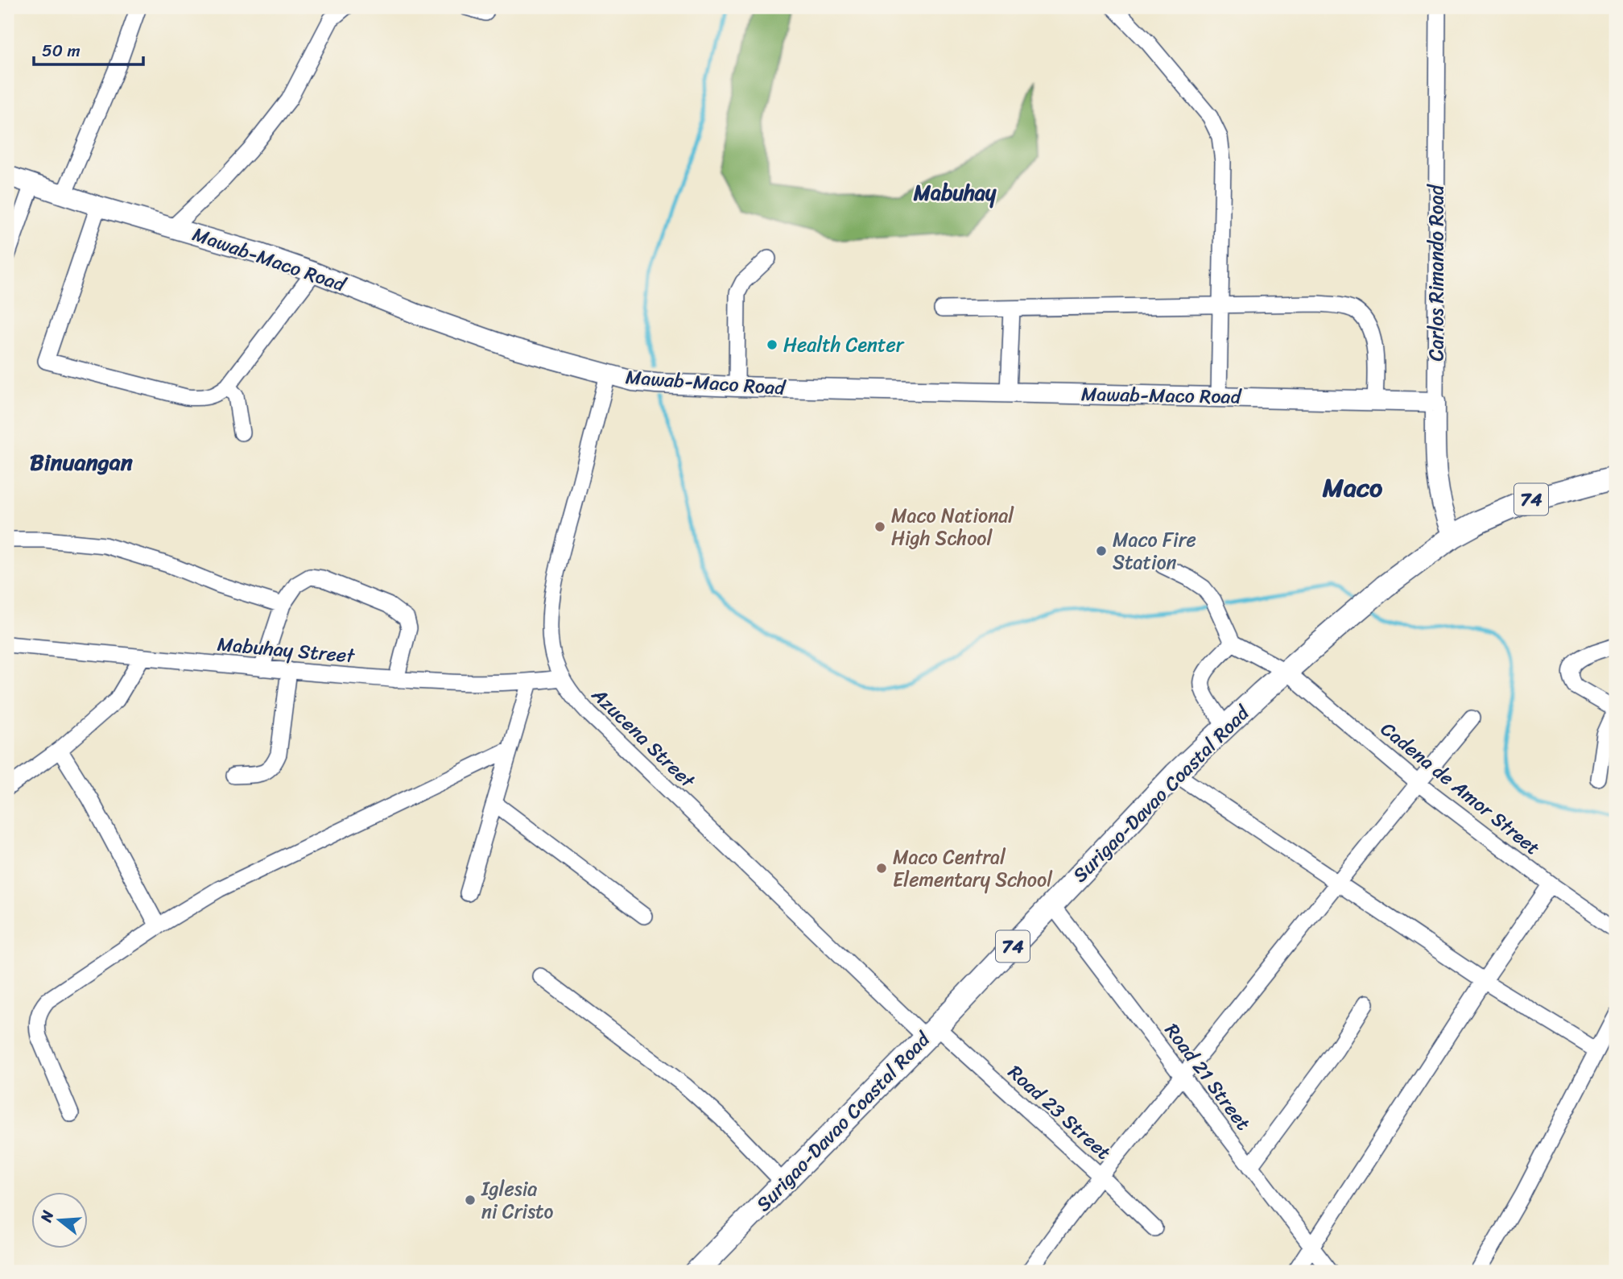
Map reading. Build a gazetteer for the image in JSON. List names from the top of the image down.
{
  "streets": {
    "highway": ["74", "Surigao-Davao Coastal Road"],
    "main road": ["Mawab-Maco Road", "Carlos Rimando Road"],
    "street": [
      "Mabuhay Street",
      "Azucena Street",
      "Cadena de Amor Street",
      "Road 21 Street",
      "Road 23 Street"
    ]
  },
  "crossings": [
    ["Mawab-Maco Road", "Carlos Rimando Road"],
    ["Mawab-Maco Road", "Azucena Street"],
    ["Carlos Rimando Road", "Surigao-Davao Coastal Road"],
    ["Mabuhay Street", "Azucena Street"],
    ["Azucena Street", "Surigao-Davao Coastal Road"],
    ["Azucena Street", "Road 23 Street"],
    ["Cadena de Amor Street", "Surigao-Davao Coastal Road"],
    ["Surigao-Davao Coastal Road", "Road 21 Street"],
    ["Surigao-Davao Coastal Road", "Road 23 Street"]
  ],
  "districts": ["Mabuhay", "Binuangan", "Maco"],
  "places": [
    "Health Center",
    "Maco National High School",
    "Maco Fire Station",
    "Maco Central Elementary School",
    "Iglesia ni Cristo"
  ],
  "scale_bar": "50 m",
  "north": "left"
}
